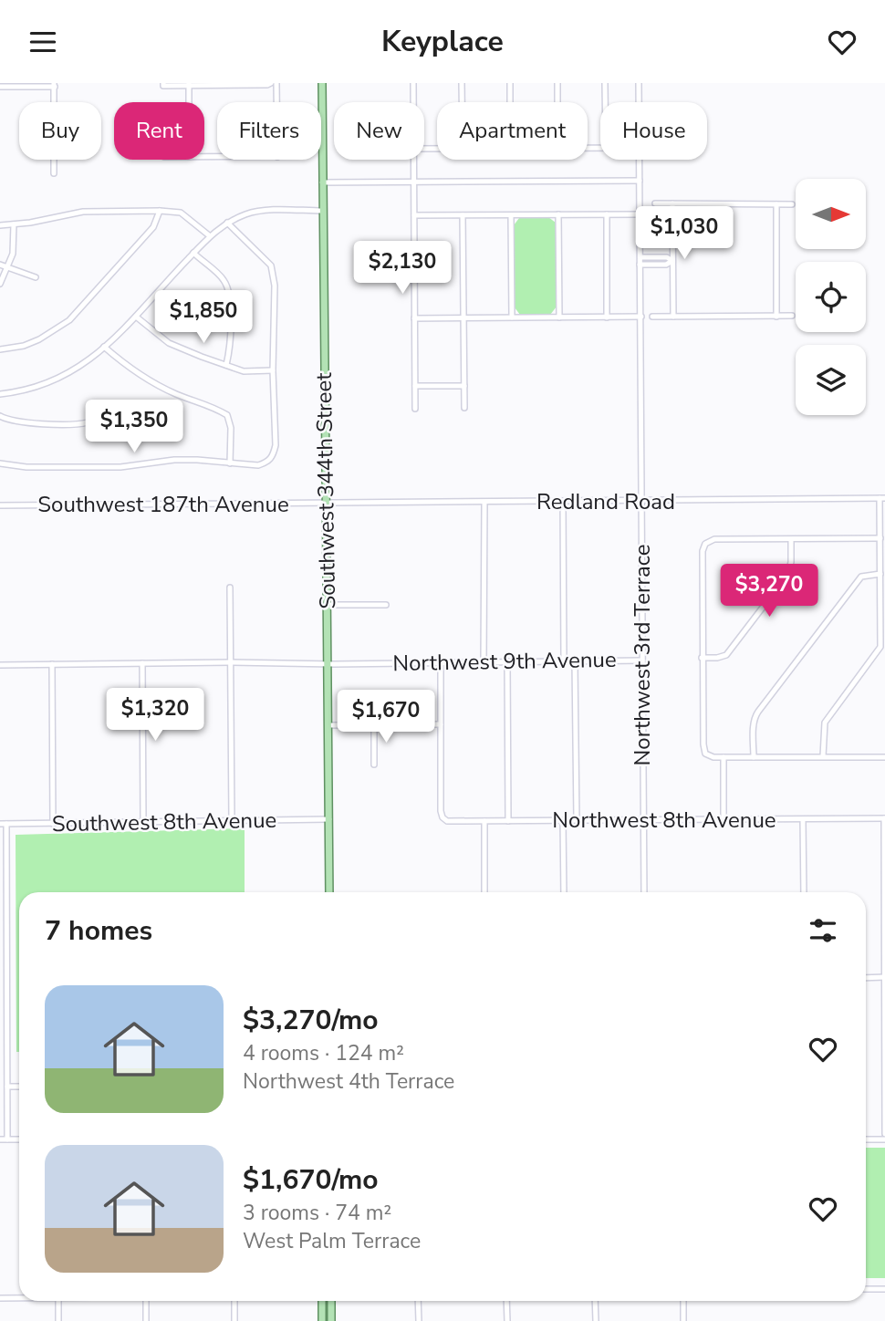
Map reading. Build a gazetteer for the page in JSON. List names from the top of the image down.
{
  "streets": {
    "main road": ["Southwest 344th Street"],
    "street": [
      "Redland Road",
      "Southwest 187th Avenue",
      "Northwest 3rd Terrace",
      "Northwest 9th Avenue",
      "Northwest 8th Avenue",
      "Southwest 8th Avenue"
    ]
  },
  "crossings": [
    ["Southwest 344th Street", "Redland Road"],
    ["Southwest 344th Street", "Southwest 187th Avenue"],
    ["Southwest 344th Street", "Northwest 9th Avenue"],
    ["Southwest 344th Street", "Southwest 8th Avenue"],
    ["Redland Road", "Southwest 187th Avenue"],
    ["Redland Road", "Northwest 3rd Terrace"],
    ["Northwest 3rd Terrace", "Northwest 9th Avenue"],
    ["Northwest 3rd Terrace", "Northwest 8th Avenue"]
  ],
  "north": "right",
  "page": {
    "header": "Keyplace",
    "chip": [
      "Buy",
      "Rent",
      "Filters",
      "New",
      "Apartment",
      "House"
    ],
    "price": [
      "$1,030",
      "$2,130",
      "$1,850",
      "$1,350",
      "$3,270",
      "$1,320",
      "$1,670"
    ],
    "heading": "7 homes",
    "list": [
      {
        "name": "$3,270/mo",
        "note": "4 rooms · 124 m² · Northwest 4th Terrace"
      },
      {
        "name": "$1,670/mo",
        "note": "3 rooms · 74 m² · West Palm Terrace"
      }
    ]
  }
}
